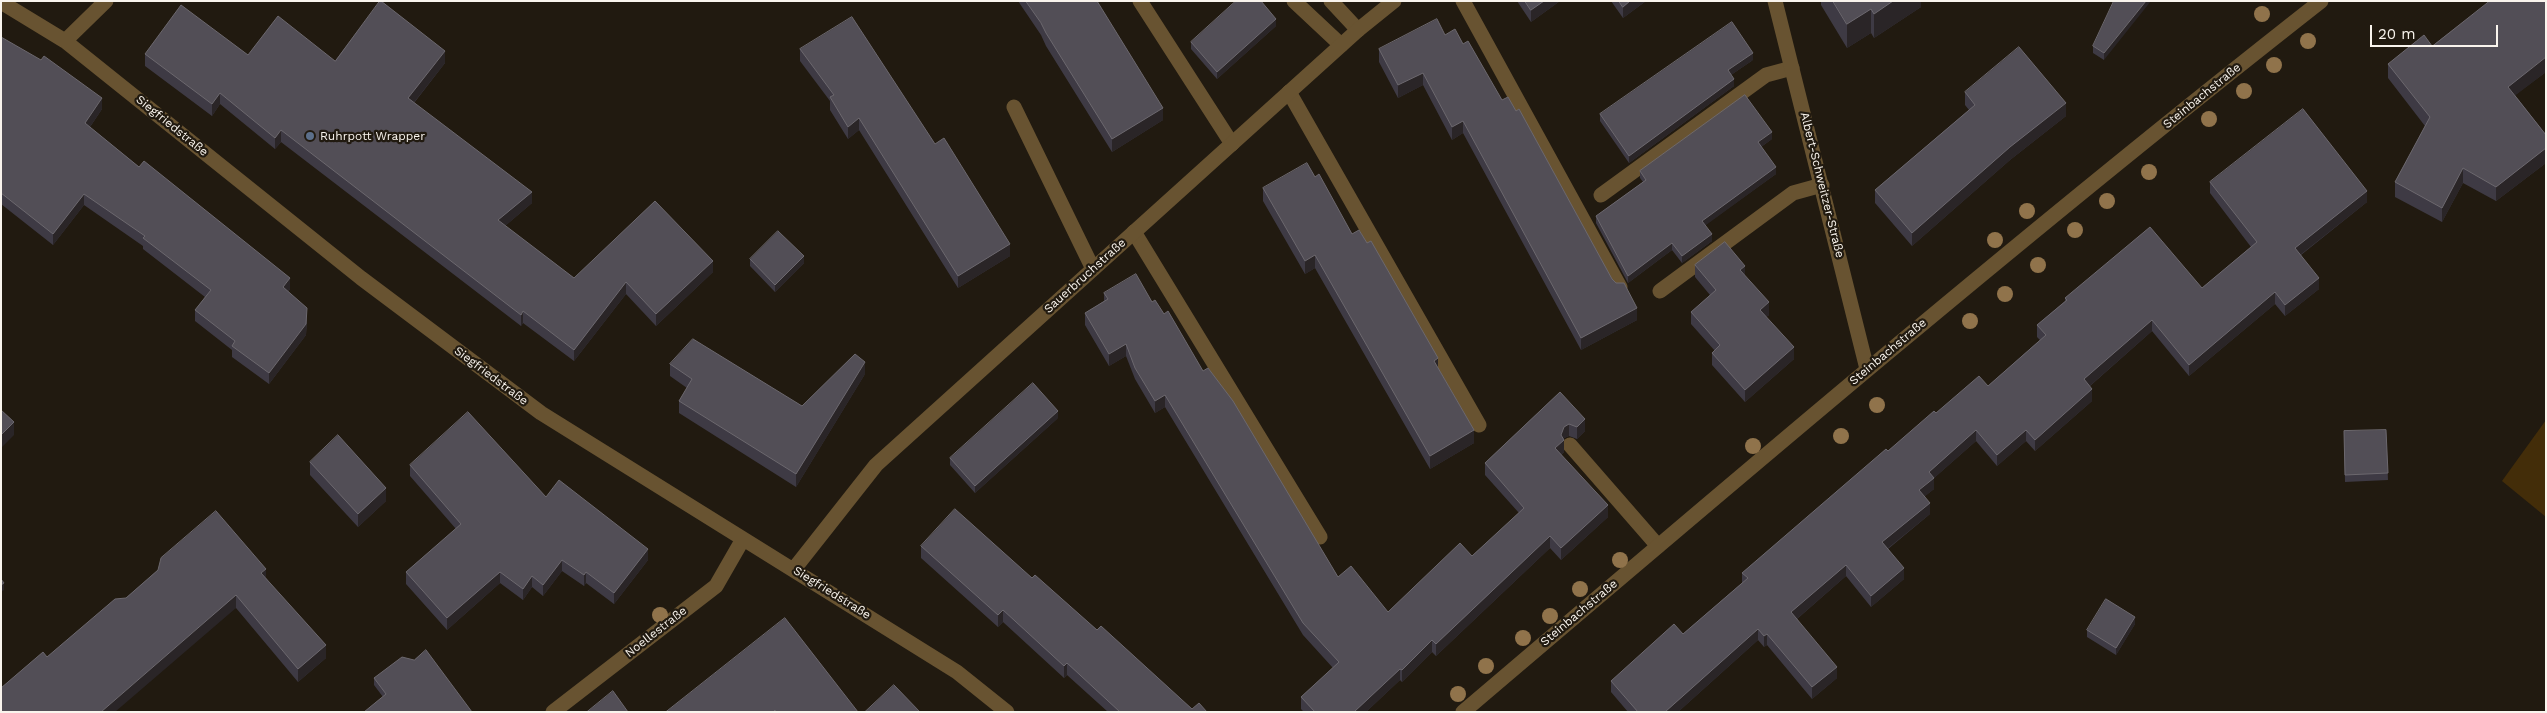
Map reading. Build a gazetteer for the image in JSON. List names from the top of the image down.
{
  "streets": {
    "street": [
      "Steinbachstraße",
      "Siegfriedstraße",
      "Albert-Schweitzer-Straße",
      "Sauerbruchstraße",
      "Noellestraße"
    ]
  },
  "crossings": [
    ["Steinbachstraße", "Albert-Schweitzer-Straße"],
    ["Siegfriedstraße", "Sauerbruchstraße"],
    ["Siegfriedstraße", "Noellestraße"]
  ],
  "places": ["Ruhrpott Wrapper"],
  "scale_bar": "20 m"
}
